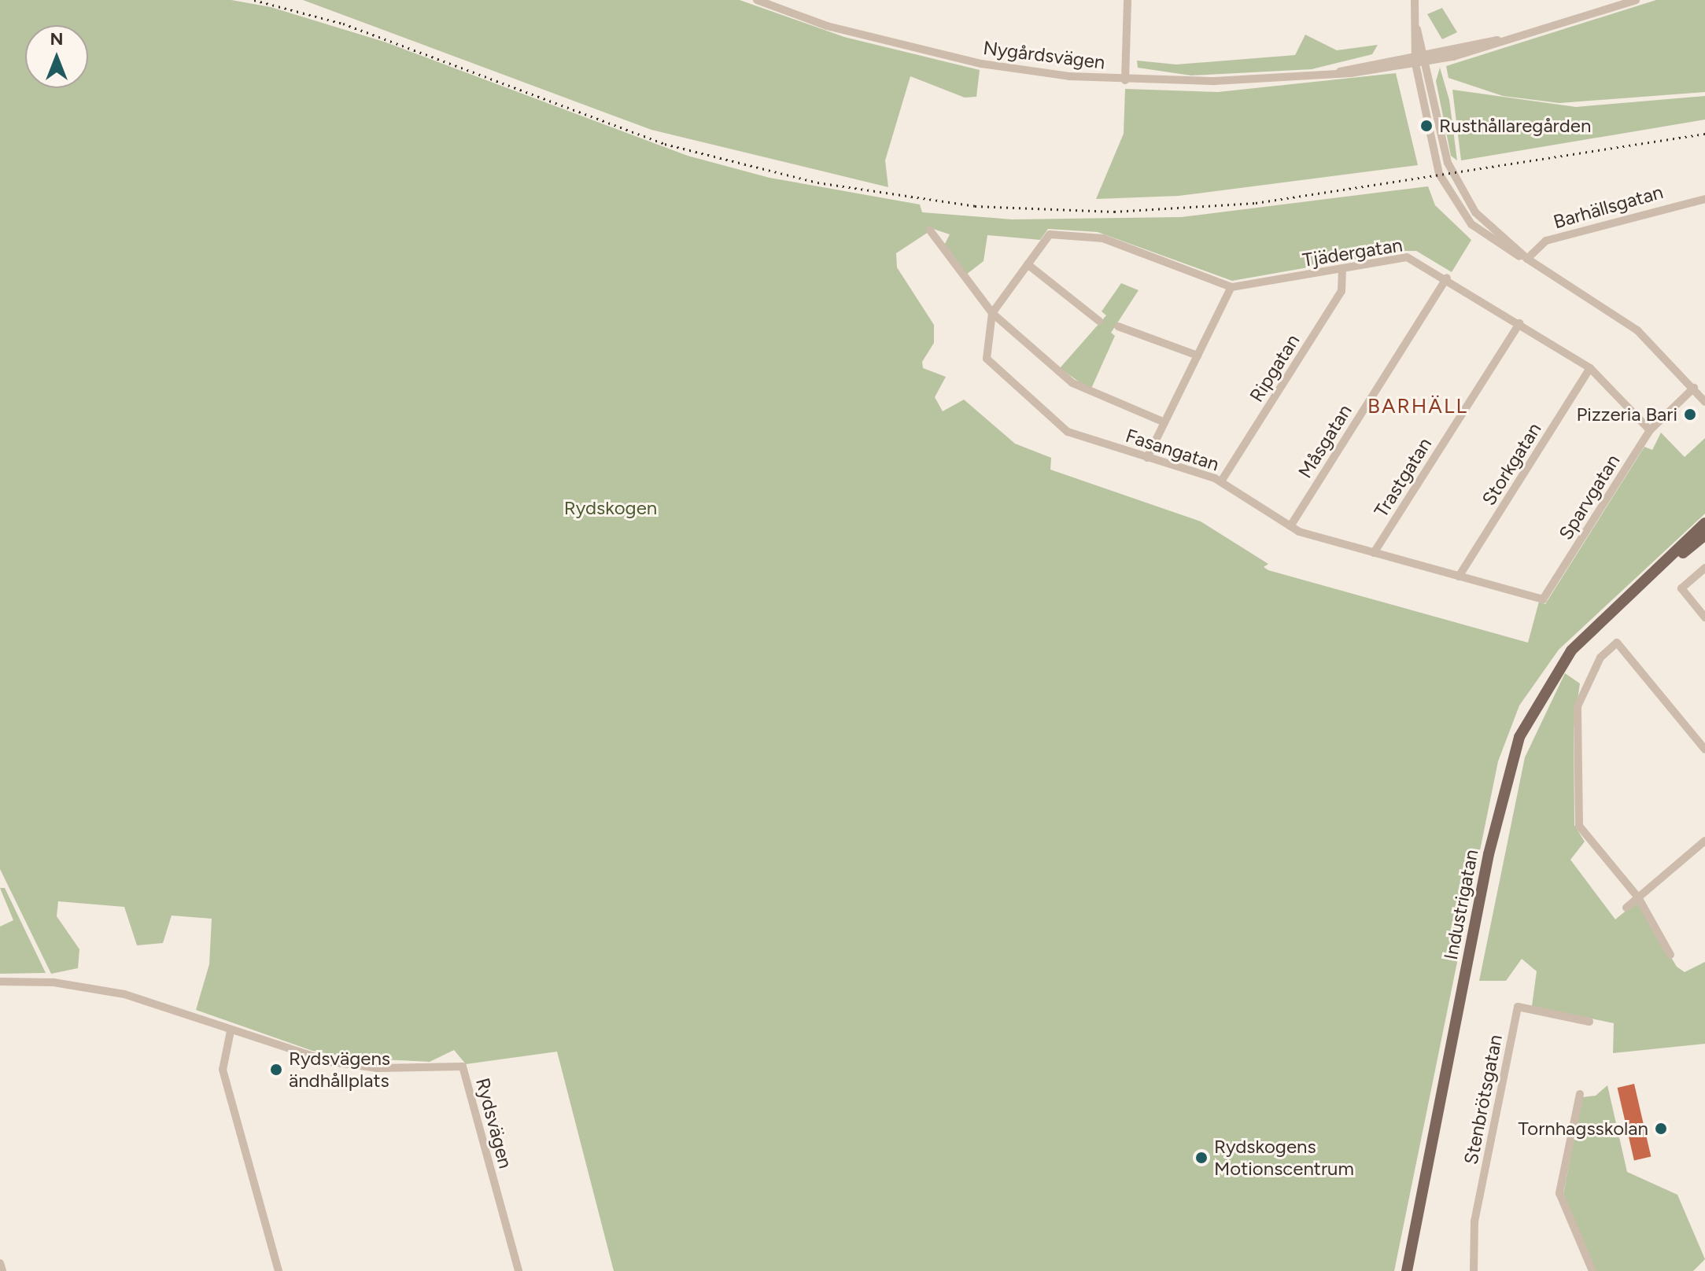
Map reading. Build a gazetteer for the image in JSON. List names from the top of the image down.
{
  "streets": {
    "main road": ["Industrigatan"],
    "street": [
      "Nygårdsvägen",
      "Barhällsgatan",
      "Tjädergatan",
      "Ripgatan",
      "Måsgatan",
      "Fasangatan",
      "Storkgatan",
      "Trastgatan",
      "Sparvgatan",
      "Stenbrötsgatan",
      "Rydsvägen"
    ]
  },
  "crossings": [
    ["Tjädergatan", "Ripgatan"],
    ["Tjädergatan", "Måsgatan"],
    ["Tjädergatan", "Fasangatan"],
    ["Tjädergatan", "Storkgatan"],
    ["Tjädergatan", "Trastgatan"],
    ["Tjädergatan", "Sparvgatan"],
    ["Ripgatan", "Fasangatan"],
    ["Måsgatan", "Fasangatan"],
    ["Fasangatan", "Storkgatan"],
    ["Fasangatan", "Trastgatan"],
    ["Fasangatan", "Sparvgatan"]
  ],
  "districts": ["BARHÄLL"],
  "parks": ["Rydskogen"],
  "places": [
    "Rusthållaregården",
    "Pizzeria Bari",
    "Rydsvägens ändhållplats",
    "Tornhagsskolan",
    "Rydskogens Motionscentrum"
  ],
  "north": "top"
}
